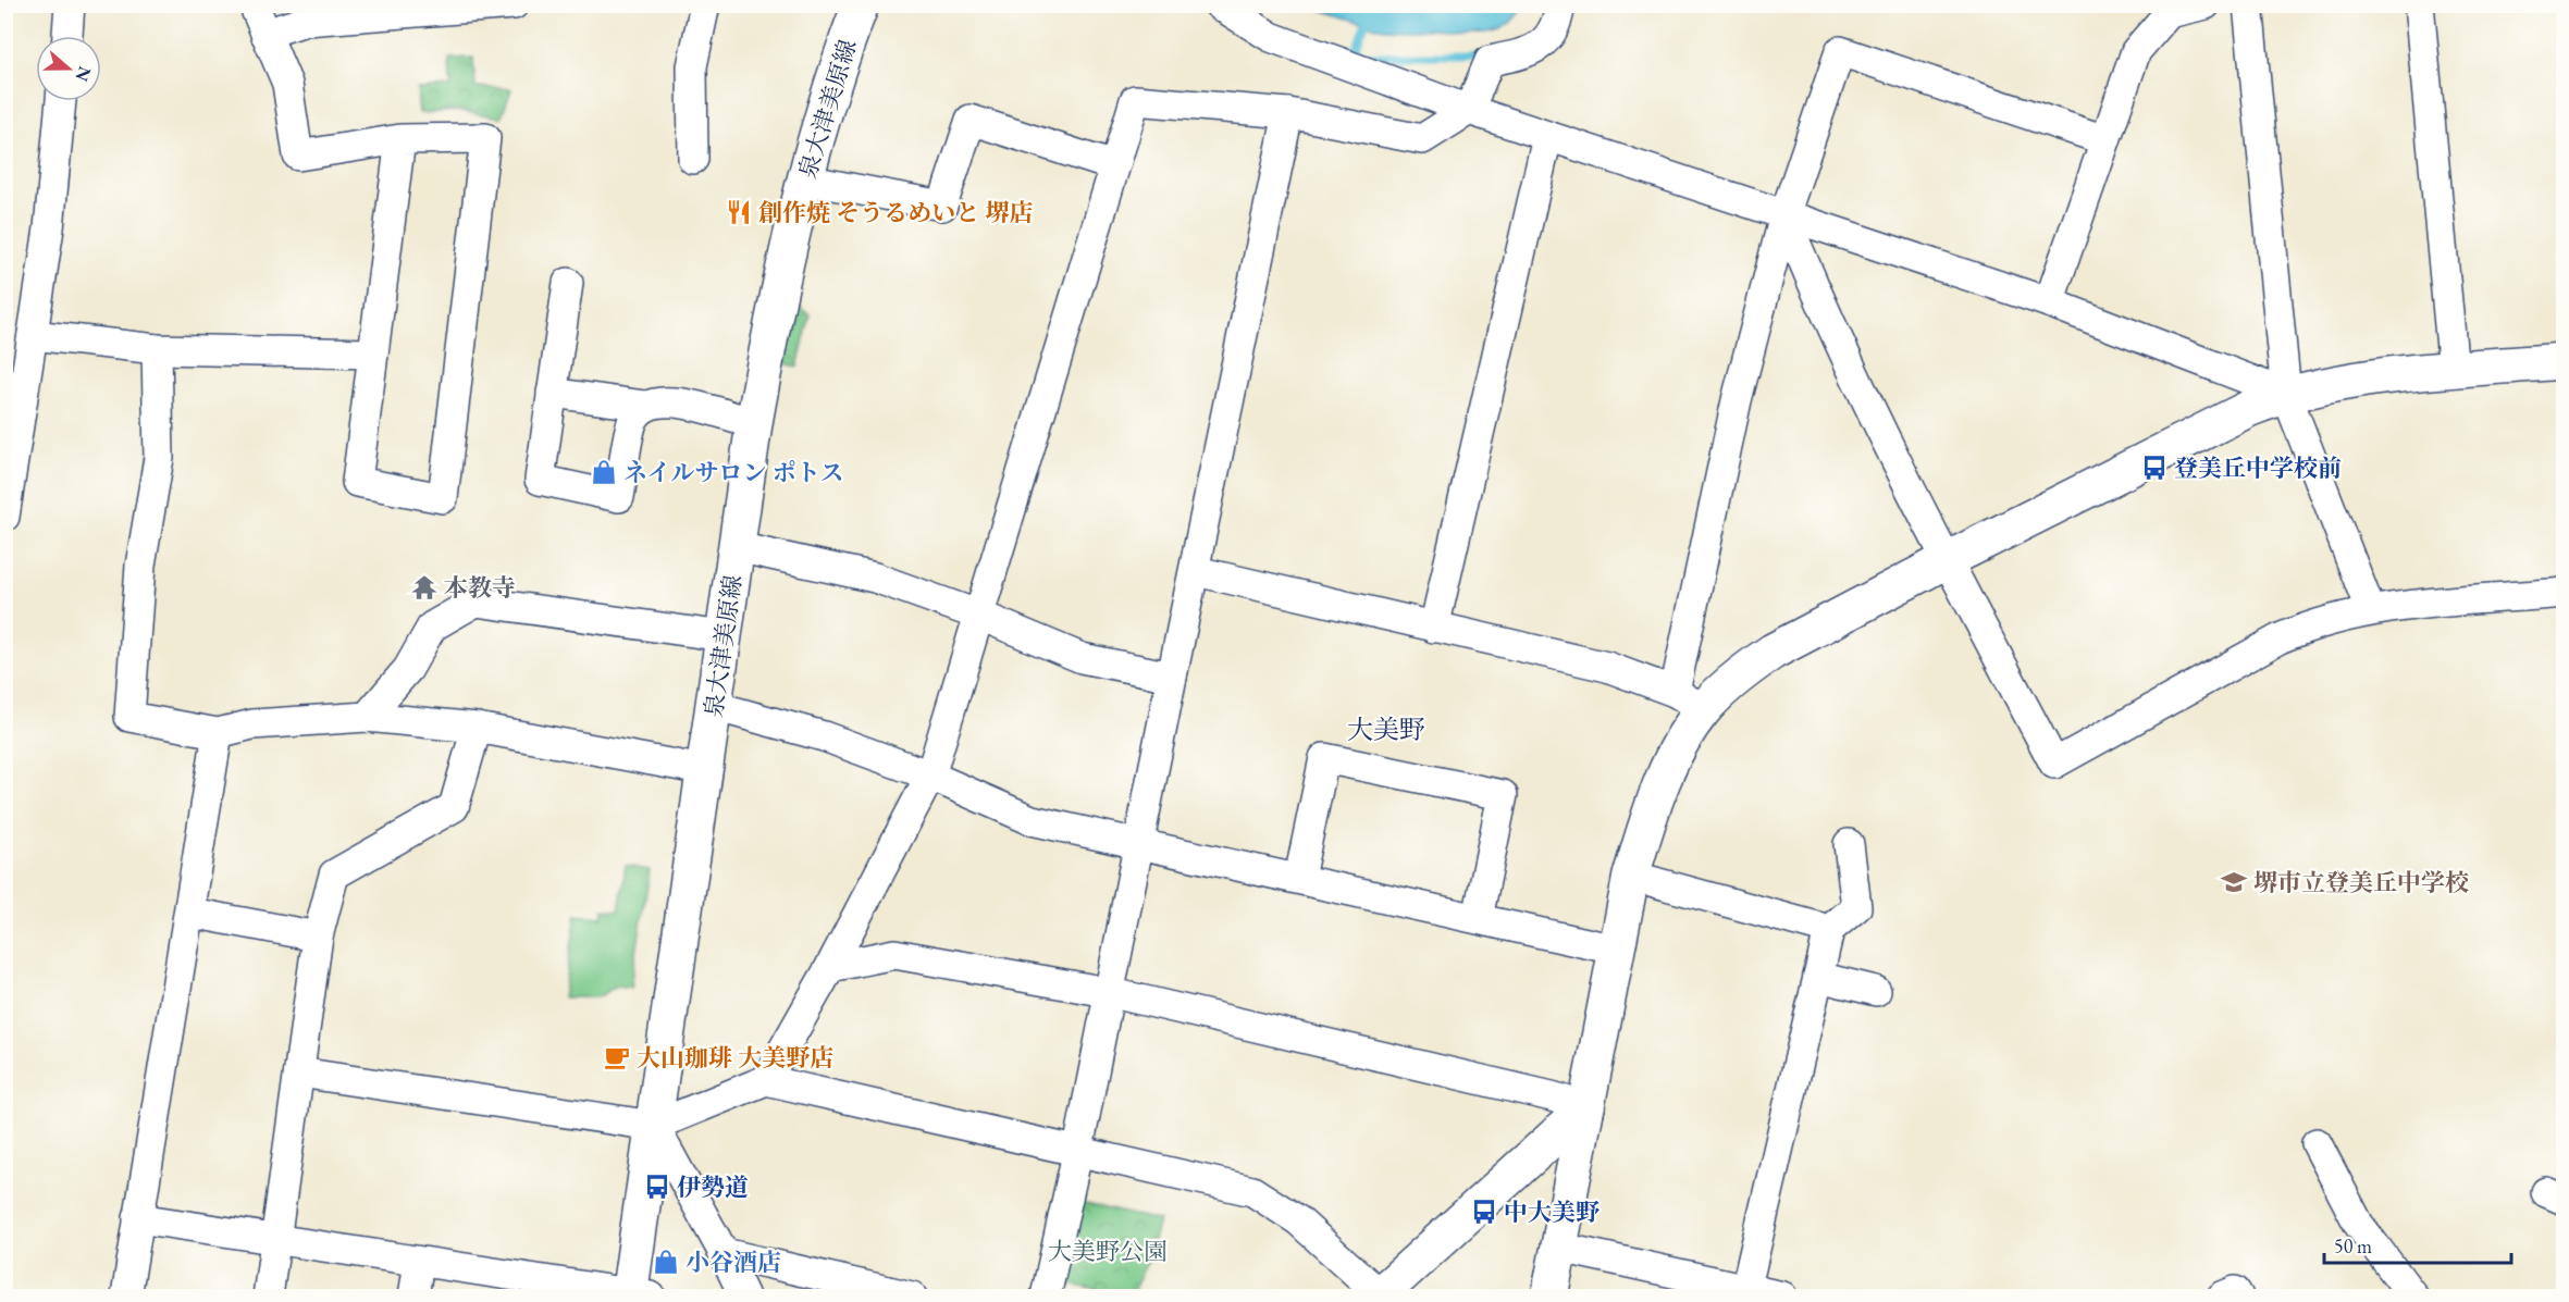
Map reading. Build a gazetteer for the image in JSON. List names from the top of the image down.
{
  "streets": {
    "street": ["泉大津美原線"]
  },
  "districts": ["大美野"],
  "parks": ["大美野公園"],
  "places": {
    "restaurant": ["創作焼 そうるめいと 堺店"],
    "bus stop": ["登美丘中学校前", "伊勢道", "中大美野"],
    "shop": ["ネイルサロン ポトス", "小谷酒店"],
    "temple": ["本教寺"],
    "school or university": ["堺市立登美丘中学校"],
    "cafe": ["大山珈琲 大美野店"]
  },
  "scale_bar": "50 m",
  "north": "right"
}
